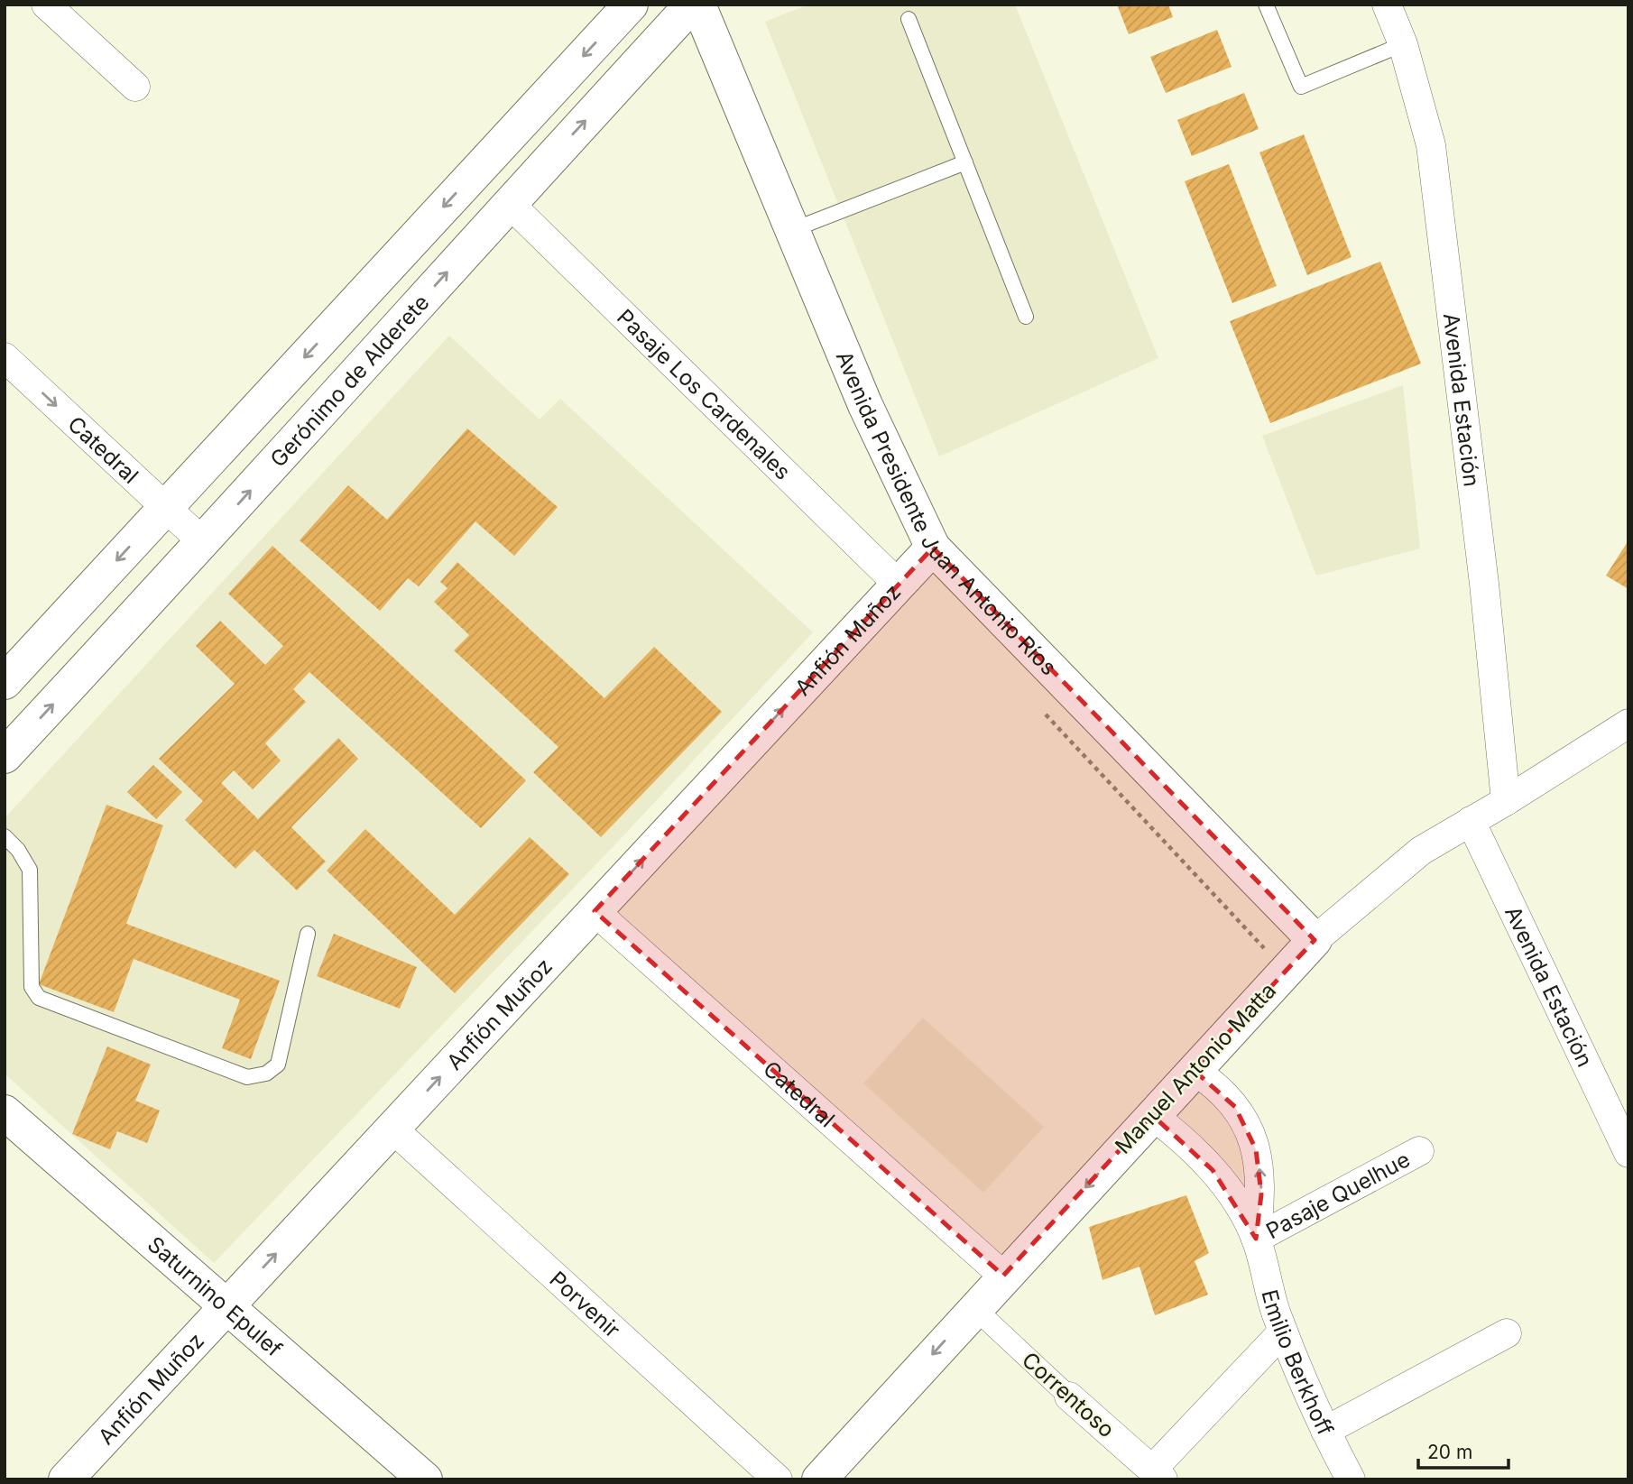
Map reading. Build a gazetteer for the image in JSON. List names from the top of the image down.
{
  "streets": {
    "street": [
      "Gerónimo de Alderete",
      "Pasaje Los Cardenales",
      "Avenida Estación",
      "Catedral",
      "Avenida Presidente Juan Antonio Ríos",
      "Anfión Muñoz",
      "Manuel Antonio Matta",
      "Pasaje Quelhue",
      "Saturnino Epulef",
      "Porvenir",
      "Emilio Berkhoff",
      "Correntoso"
    ]
  },
  "crossings": [
    ["Gerónimo de Alderete", "Pasaje Los Cardenales"],
    ["Gerónimo de Alderete", "Catedral"],
    ["Pasaje Los Cardenales", "Anfión Muñoz"],
    ["Avenida Estación", "Manuel Antonio Matta"],
    ["Catedral", "Anfión Muñoz"],
    ["Catedral", "Manuel Antonio Matta"],
    ["Avenida Presidente Juan Antonio Ríos", "Anfión Muñoz"],
    ["Avenida Presidente Juan Antonio Ríos", "Manuel Antonio Matta"],
    ["Anfión Muñoz", "Saturnino Epulef"],
    ["Anfión Muñoz", "Porvenir"],
    ["Manuel Antonio Matta", "Emilio Berkhoff"],
    ["Manuel Antonio Matta", "Correntoso"],
    ["Pasaje Quelhue", "Emilio Berkhoff"]
  ],
  "one_way": ["Anfión Muñoz"],
  "scale_bar": "20 m"
}
